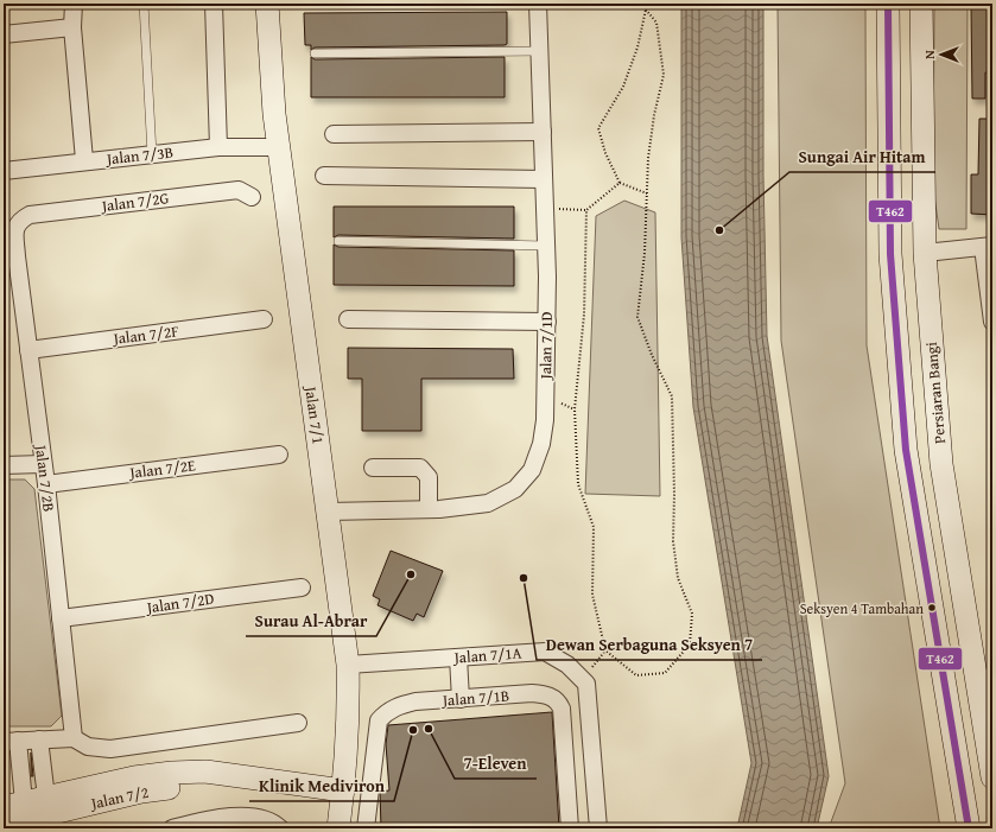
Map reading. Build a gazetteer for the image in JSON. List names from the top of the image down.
{
  "streets": {
    "main road": ["Persiaran Bangi", "Jalan 7/1", "Jalan 7/2"],
    "street": [
      "Jalan 7/3B",
      "Jalan 7/2G",
      "Jalan 7/2F",
      "Jalan 7/1D",
      "Jalan 7/2E",
      "Jalan 7/2B",
      "Jalan 7/2D",
      "Jalan 7/1A",
      "Jalan 7/1B"
    ]
  },
  "crossings": [
    ["Jalan 7/3B", "Jalan 7/1"],
    ["Jalan 7/2G", "Jalan 7/2B"],
    ["Jalan 7/2F", "Jalan 7/2B"],
    ["Jalan 7/1D", "Jalan 7/1"],
    ["Jalan 7/1", "Jalan 7/1A"],
    ["Jalan 7/1", "Jalan 7/2"],
    ["Jalan 7/2E", "Jalan 7/2B"],
    ["Jalan 7/2B", "Jalan 7/2D"]
  ],
  "places": [
    "Sungai Air Hitam",
    "Surau Al-Abrar",
    "Dewan Serbaguna Seksyen 7",
    "Seksyen 4 Tambahan",
    "7-Eleven",
    "Klinik Mediviron"
  ],
  "lines": ["transit line T462"],
  "north": "left"
}
